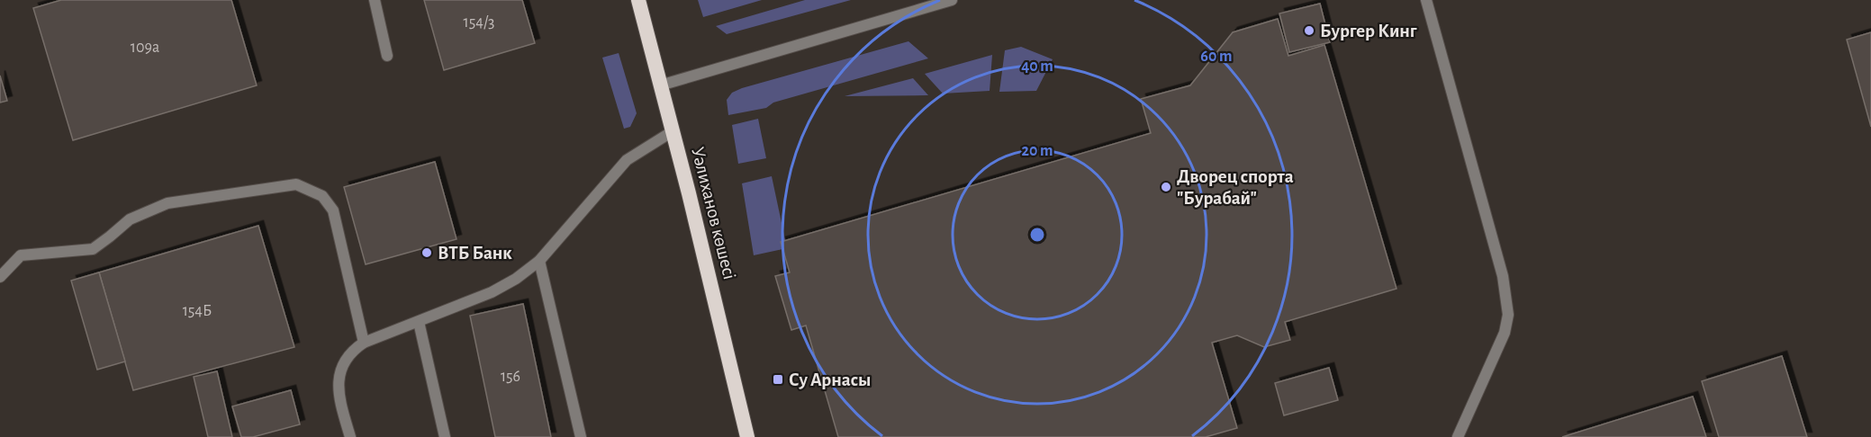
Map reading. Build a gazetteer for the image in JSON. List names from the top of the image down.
{
  "streets": {
    "highway": ["Уәлиханов көшесі"]
  },
  "places": {
    "other": ["Бургер Кинг", "Дворец спорта \"Бурабай\"", "ВТБ Банк"],
    "transit": ["Су Арнасы"]
  },
  "house_numbers": [
    "154/3",
    "109а",
    "154Б",
    "156"
  ],
  "rings": ["60 m", "40 m", "20 m"]
}
